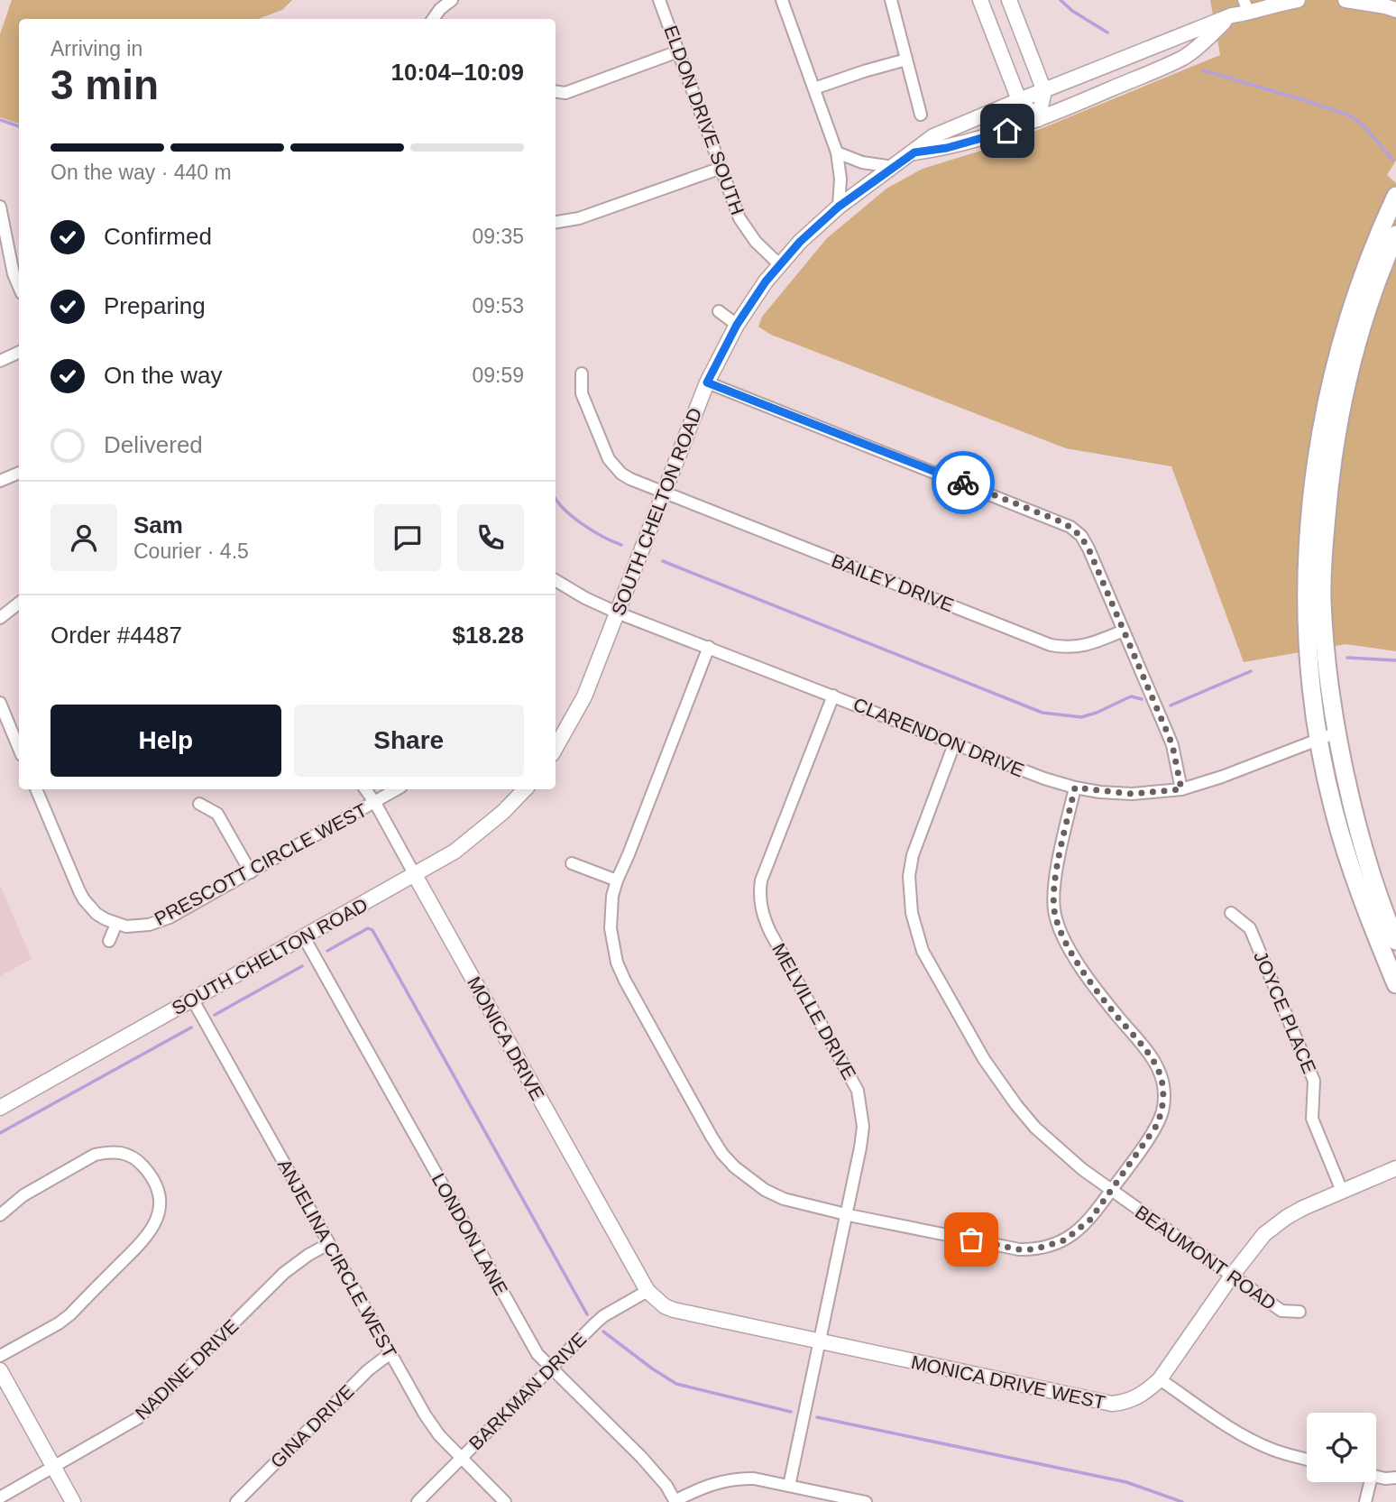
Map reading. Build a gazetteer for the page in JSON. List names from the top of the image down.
{
  "streets": {
    "main road": ["SOUTH CHELTON ROAD", "MONICA DRIVE", "MONICA DRIVE WEST"],
    "street": [
      "ELDON DRIVE SOUTH",
      "BAILEY DRIVE",
      "CLARENDON DRIVE",
      "PRESCOTT CIRCLE WEST",
      "MELVILLE DRIVE",
      "JOYCE PLACE",
      "LONDON LANE",
      "BEAUMONT ROAD",
      "ANJELINA CIRCLE WEST",
      "NADINE DRIVE",
      "BARKMAN DRIVE",
      "GINA DRIVE"
    ]
  },
  "crossings": [
    ["ELDON DRIVE SOUTH", "SOUTH CHELTON ROAD"],
    ["SOUTH CHELTON ROAD", "BAILEY DRIVE"],
    ["SOUTH CHELTON ROAD", "CLARENDON DRIVE"],
    ["SOUTH CHELTON ROAD", "MONICA DRIVE"],
    ["SOUTH CHELTON ROAD", "LONDON LANE"],
    ["SOUTH CHELTON ROAD", "ANJELINA CIRCLE WEST"],
    ["CLARENDON DRIVE", "MELVILLE DRIVE"],
    ["CLARENDON DRIVE", "BEAUMONT ROAD"],
    ["PRESCOTT CIRCLE WEST", "MONICA DRIVE"],
    ["MELVILLE DRIVE", "MONICA DRIVE WEST"],
    ["JOYCE PLACE", "MONICA DRIVE WEST"],
    ["MONICA DRIVE", "MONICA DRIVE WEST"],
    ["MONICA DRIVE", "BARKMAN DRIVE"],
    ["LONDON LANE", "BARKMAN DRIVE"],
    ["BEAUMONT ROAD", "MONICA DRIVE WEST"],
    ["ANJELINA CIRCLE WEST", "NADINE DRIVE"],
    ["ANJELINA CIRCLE WEST", "BARKMAN DRIVE"],
    ["ANJELINA CIRCLE WEST", "GINA DRIVE"],
    ["MONICA DRIVE WEST", "BARKMAN DRIVE"]
  ],
  "page": {
    "heading": ["3 min", "Arriving in", "10:04–10:09"],
    "panel": [
      "Sam",
      "Courier · 4.5",
      "Order #4487",
      "$18.28"
    ],
    "bar": "On the way · 440 m",
    "list": [
      ["Confirmed", "09:35"],
      ["Preparing", "09:53"],
      ["On the way", "09:59"],
      "Delivered"
    ],
    "buttons": ["Help", "Share"]
  }
}
